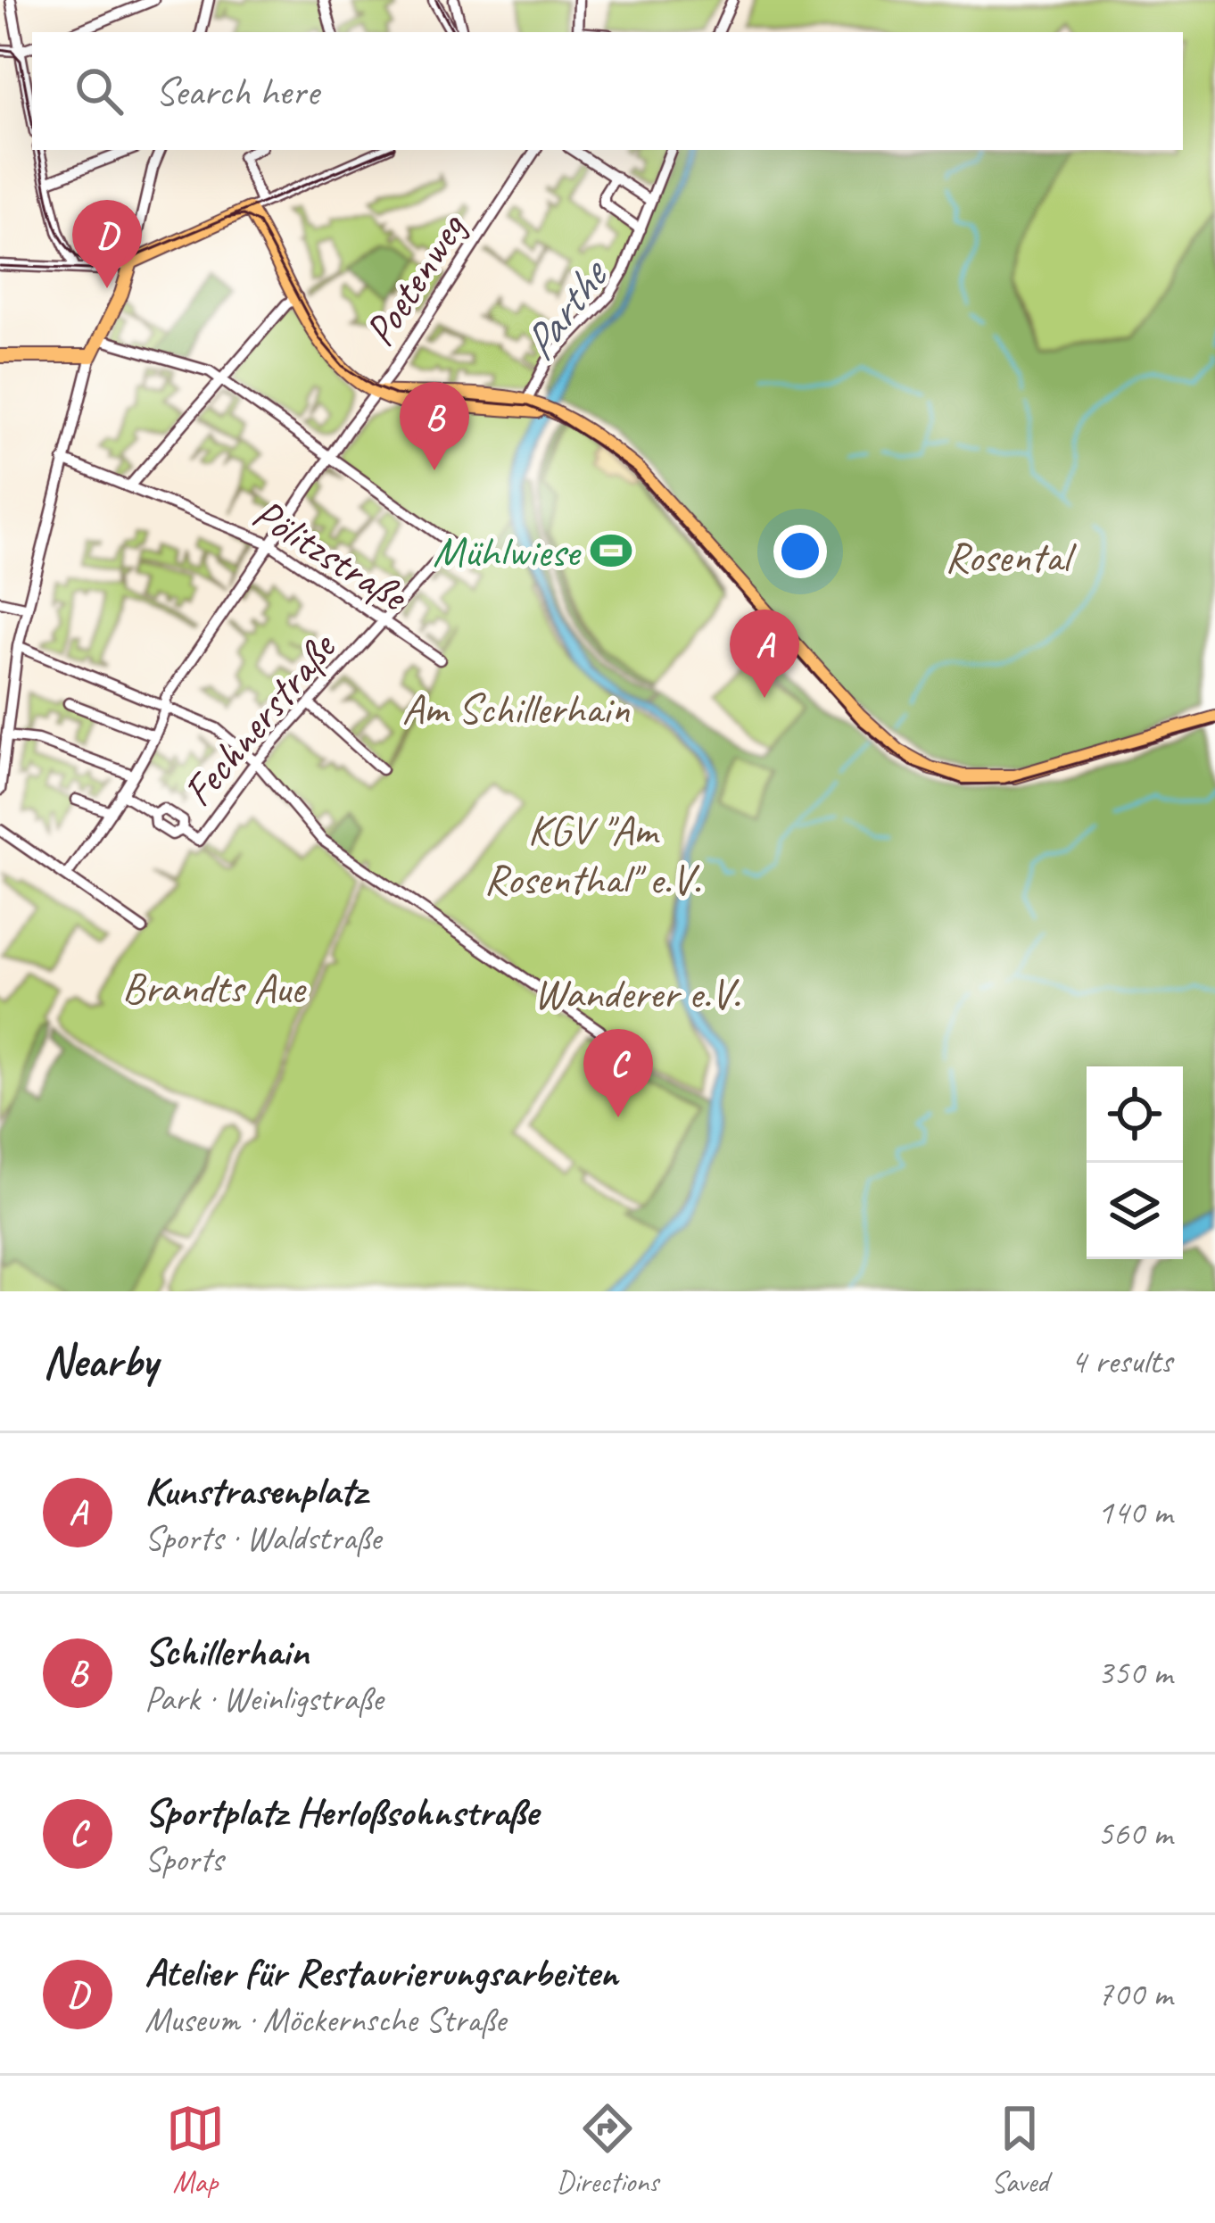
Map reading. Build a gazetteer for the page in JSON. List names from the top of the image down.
{
  "streets": {
    "street": ["Poetenweg", "Pölitzstraße", "Fechnerstraße"]
  },
  "crossings": [
    ["Poetenweg", "Pölitzstraße"],
    ["Poetenweg", "Fechnerstraße"],
    ["Pölitzstraße", "Fechnerstraße"]
  ],
  "water": ["Parthe"],
  "parks": [
    "Rosental",
    "Am Schillerhain",
    "KGV \"Am Rosenthal\" e.V.",
    "Brandts Aue",
    "Wanderer e.V."
  ],
  "places": {
    "sports": ["Mühlwiese"]
  },
  "page": {
    "search": "Search here",
    "pins": [
      "D",
      "B",
      "A",
      "C"
    ],
    "heading": ["Nearby", "4 results"],
    "list": [
      {
        "mark": "A",
        "name": "Kunstrasenplatz",
        "note": "Sports · Waldstraße",
        "value": "140 m"
      },
      {
        "mark": "B",
        "name": "Schillerhain",
        "note": "Park · Weinligstraße",
        "value": "350 m"
      },
      {
        "mark": "C",
        "name": "Sportplatz Herloßsohnstraße",
        "note": "Sports",
        "value": "560 m"
      },
      {
        "mark": "D",
        "name": "Atelier für Restaurierungsarbeiten",
        "note": "Museum · Möckernsche Straße",
        "value": "700 m"
      }
    ],
    "nav": ["Map", "Directions", "Saved"]
  }
}
